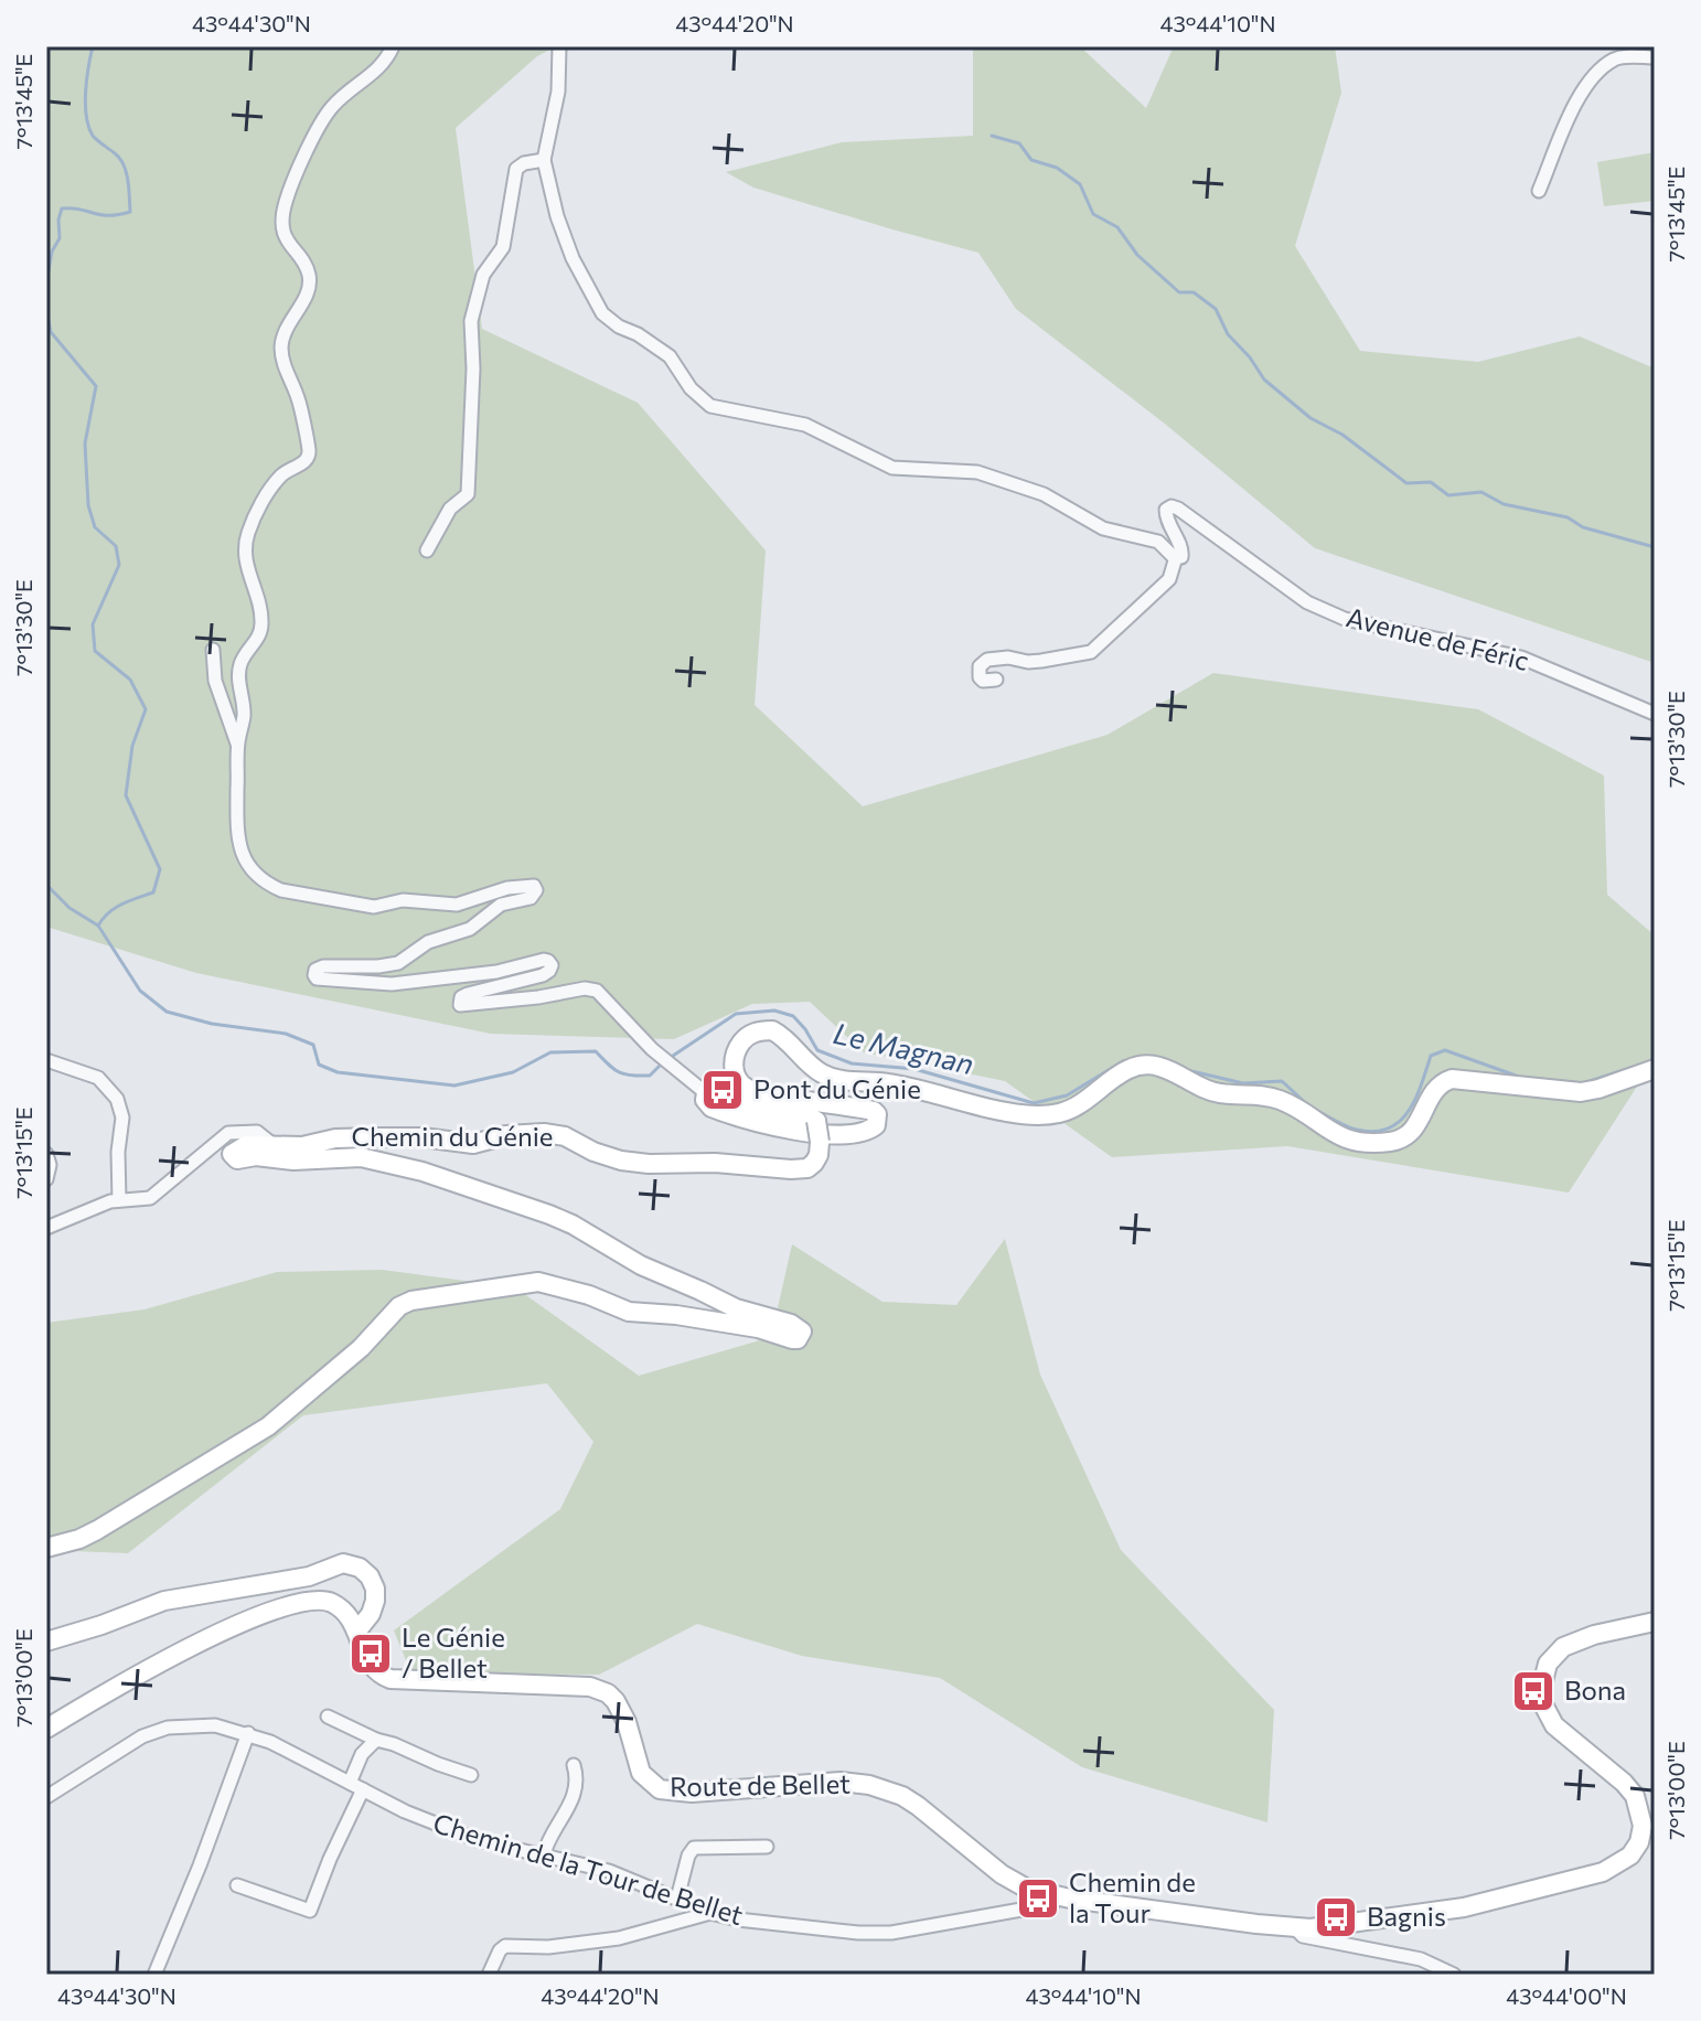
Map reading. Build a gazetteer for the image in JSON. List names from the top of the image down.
{
  "streets": {
    "street": [
      "Avenue de Féric",
      "Chemin du Génie",
      "Route de Bellet",
      "Chemin de la Tour de Bellet"
    ]
  },
  "crossings": [
    ["Route de Bellet", "Chemin de la Tour de Bellet"]
  ],
  "water": ["Le Magnan"],
  "places": {
    "bus stop": [
      "Pont du Génie",
      "Le Génie / Bellet",
      "Bona",
      "Chemin de la Tour",
      "Bagnis"
    ]
  },
  "coordinates": [
    "43°44'30\"N",
    "43°44'20\"N",
    "43°44'10\"N",
    "7°13'45\"E",
    "7°13'30\"E",
    "7°13'15\"E",
    "7°13'00\"E",
    "43°44'00\"N"
  ]
}
